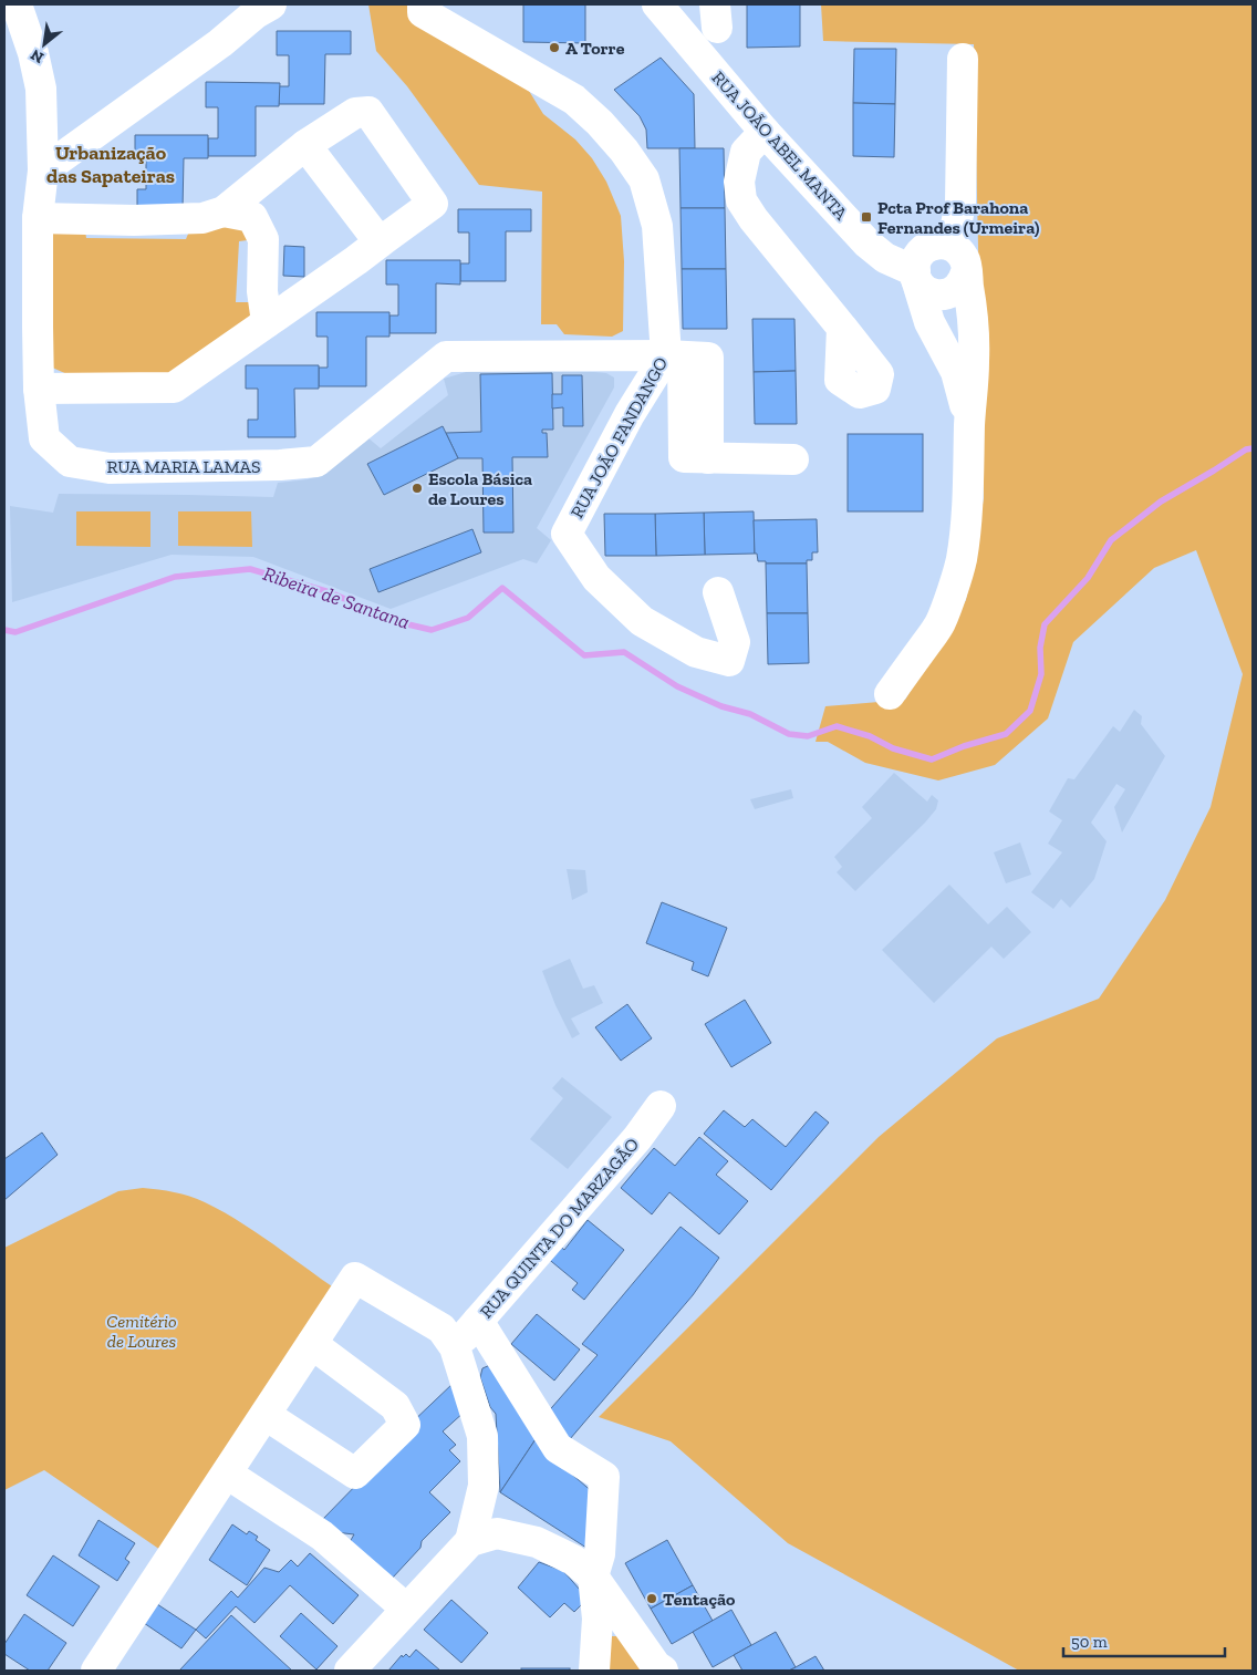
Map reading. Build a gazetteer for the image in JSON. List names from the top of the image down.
{
  "streets": {
    "street": [
      "RUA JOÃO ABEL MANTA",
      "RUA JOÃO FANDANGO",
      "RUA MARIA LAMAS",
      "RUA QUINTA DO MARZAGÃO"
    ]
  },
  "crossings": [
    ["RUA JOÃO FANDANGO", "RUA MARIA LAMAS"]
  ],
  "districts": ["Urbanização das Sapateiras"],
  "water": ["Ribeira de Santana"],
  "parks": ["Cemitério de Loures"],
  "places": {
    "other": ["A Torre", "Escola Básica de Loures", "Tentação"],
    "transit": ["Pcta Prof Barahona Fernandes (Urmeira)"]
  },
  "scale_bar": "50 m",
  "north": "bottom left"
}
